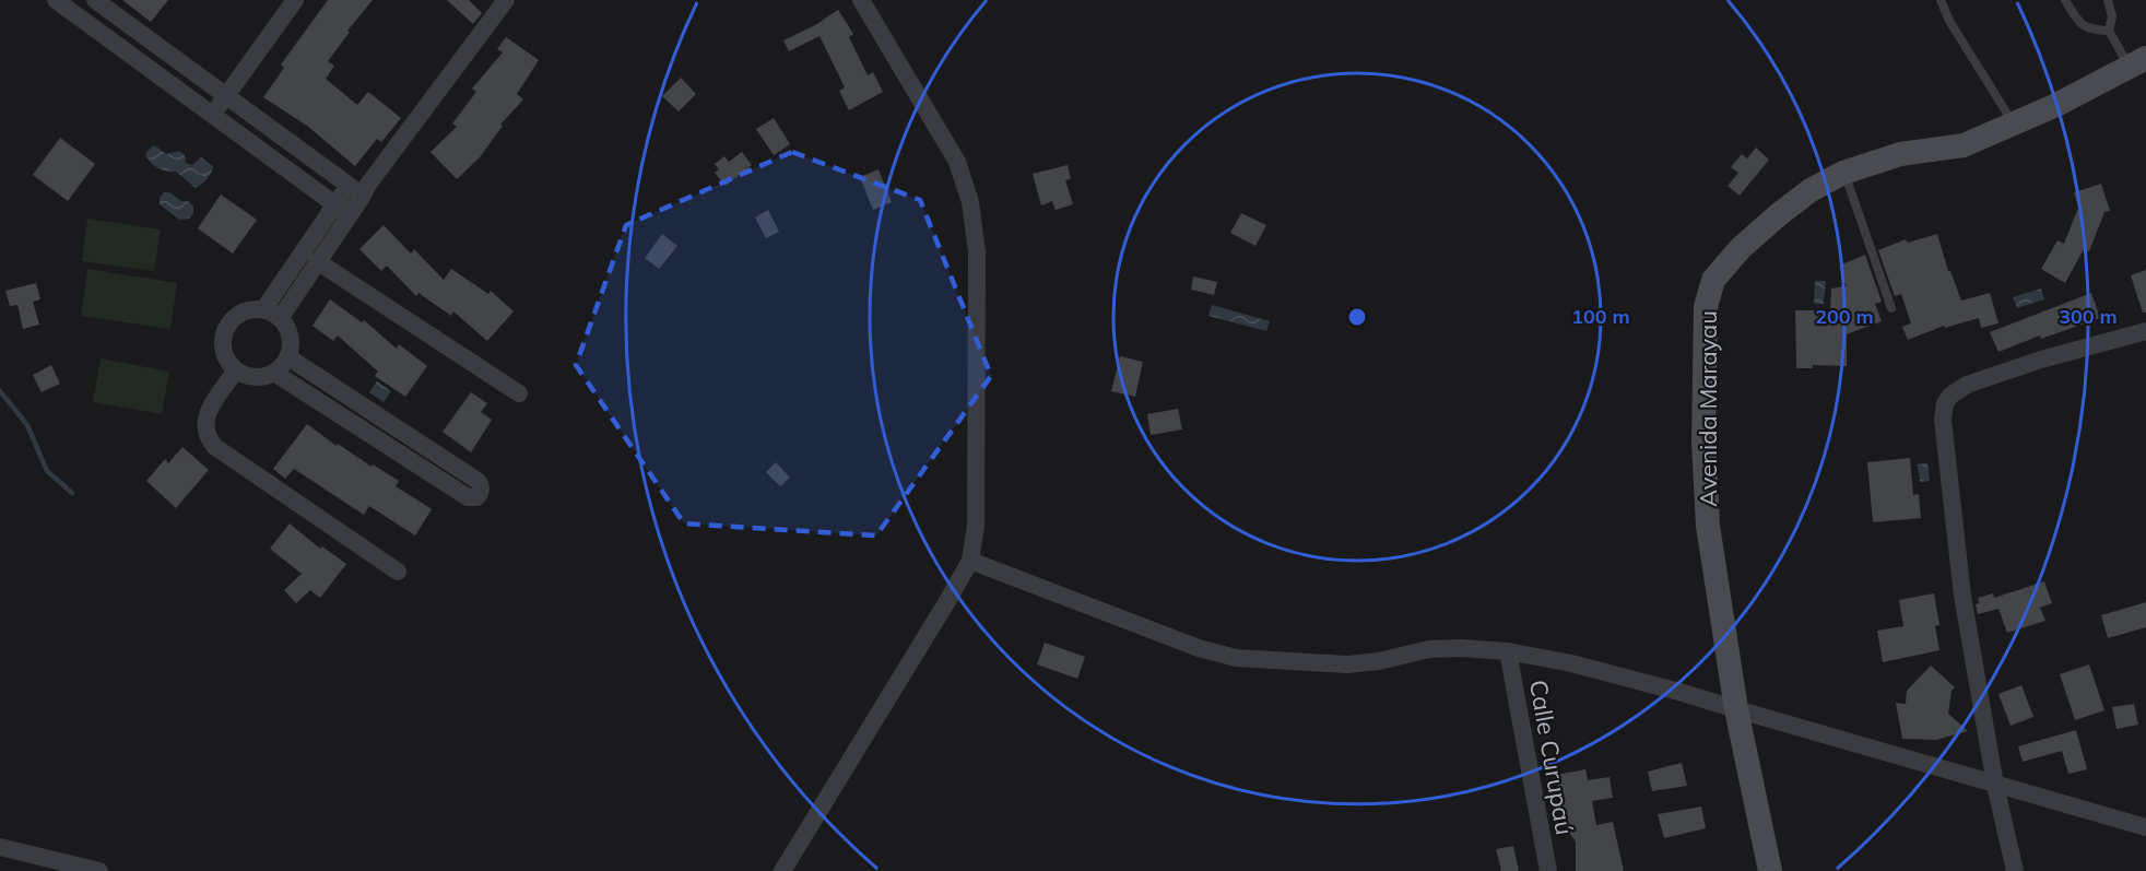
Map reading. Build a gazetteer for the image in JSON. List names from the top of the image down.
{
  "streets": {
    "street": ["Avenida Marayau", "Calle Curupaú"]
  },
  "rings": ["100 m", "200 m", "300 m"]
}
